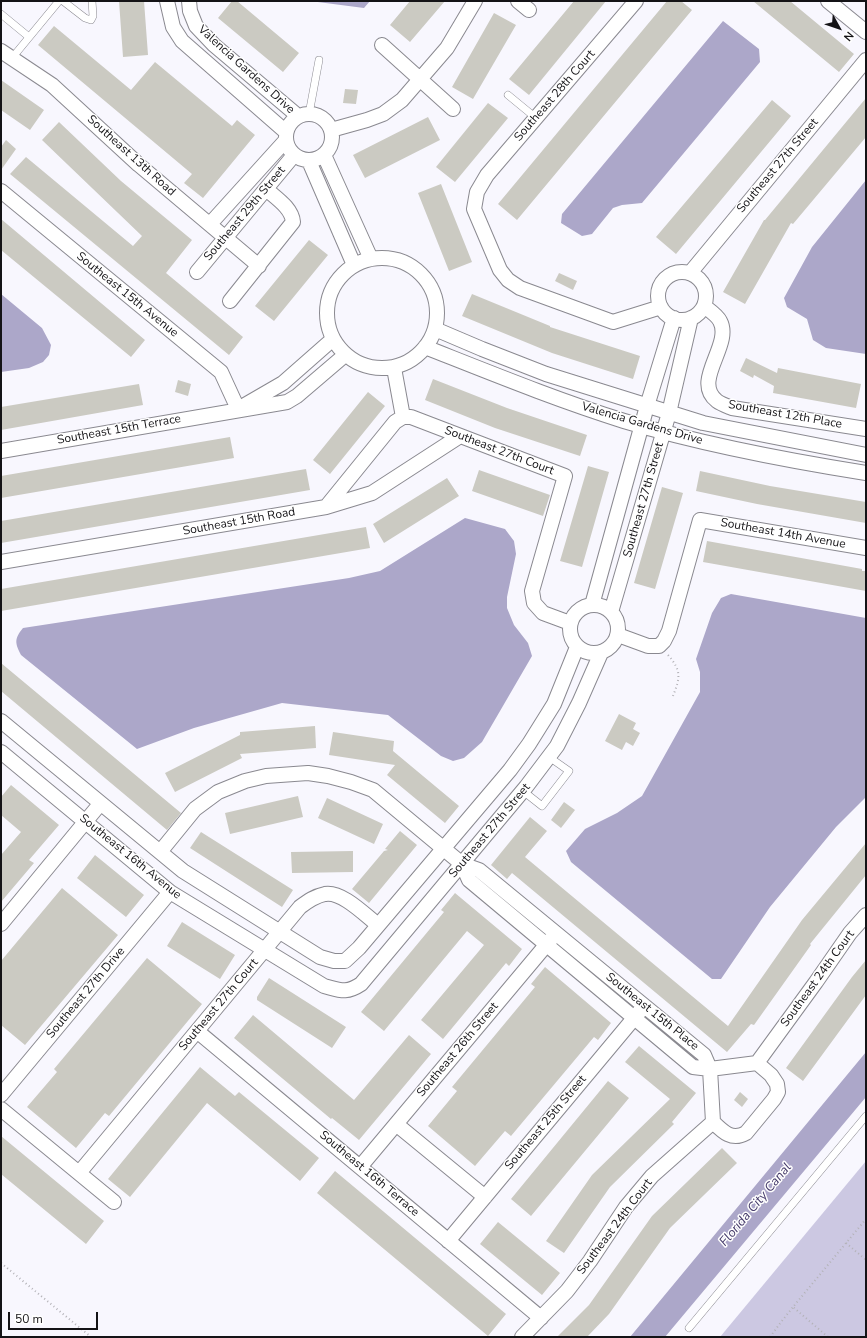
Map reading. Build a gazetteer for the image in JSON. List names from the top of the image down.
{
  "streets": {
    "street": [
      "Valencia Gardens Drive",
      "Southeast 28th Court",
      "Southeast 13th Road",
      "Southeast 27th Street",
      "Southeast 29th Street",
      "Southeast 15th Avenue",
      "Southeast 12th Place",
      "Southeast 15th Terrace",
      "Southeast 27th Court",
      "Southeast 15th Road",
      "Southeast 14th Avenue",
      "Southeast 16th Avenue",
      "Southeast 24th Court",
      "Southeast 27th Drive",
      "Southeast 15th Place",
      "Southeast 26th Street",
      "Southeast 25th Street",
      "Southeast 16th Terrace"
    ]
  },
  "crossings": [
    ["Valencia Gardens Drive", "Southeast 27th Street"],
    ["Valencia Gardens Drive", "Southeast 29th Street"],
    ["Valencia Gardens Drive", "Southeast 15th Terrace"],
    ["Southeast 28th Court", "Southeast 27th Street"],
    ["Southeast 28th Court", "Southeast 12th Place"],
    ["Southeast 13th Road", "Southeast 29th Street"],
    ["Southeast 27th Street", "Southeast 12th Place"],
    ["Southeast 27th Street", "Southeast 27th Court"],
    ["Southeast 27th Street", "Southeast 14th Avenue"],
    ["Southeast 27th Street", "Southeast 16th Avenue"],
    ["Southeast 27th Street", "Southeast 15th Place"],
    ["Southeast 15th Avenue", "Southeast 15th Terrace"],
    ["Southeast 27th Court", "Southeast 15th Road"],
    ["Southeast 27th Court", "Southeast 14th Avenue"],
    ["Southeast 27th Court", "Southeast 16th Avenue"],
    ["Southeast 27th Court", "Southeast 16th Terrace"],
    ["Southeast 16th Avenue", "Southeast 27th Drive"],
    ["Southeast 24th Court", "Southeast 15th Place"],
    ["Southeast 24th Court", "Southeast 16th Terrace"],
    ["Southeast 15th Place", "Southeast 26th Street"],
    ["Southeast 15th Place", "Southeast 25th Street"],
    ["Southeast 26th Street", "Southeast 16th Terrace"],
    ["Southeast 25th Street", "Southeast 16th Terrace"]
  ],
  "water": ["Florida City Canal"],
  "scale_bar": "50 m",
  "north": "bottom right"
}
